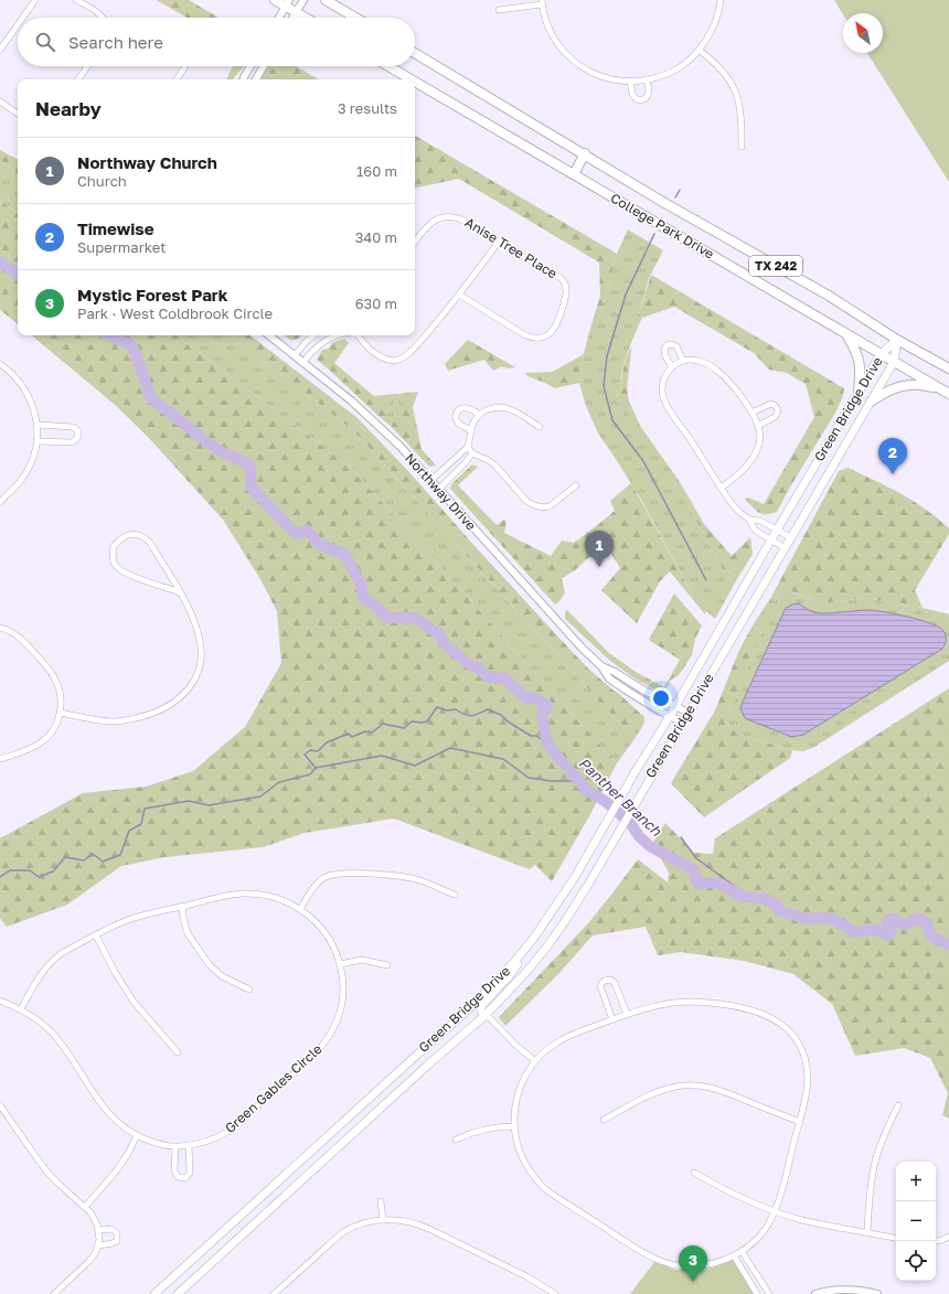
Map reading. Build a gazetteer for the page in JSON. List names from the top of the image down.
{
  "streets": {
    "main road": ["College Park Drive", "TX 242", "Green Bridge Drive"],
    "street": ["Anise Tree Place", "Northway Drive", "Green Gables Circle"]
  },
  "crossings": [
    ["College Park Drive", "Green Bridge Drive"],
    ["Green Bridge Drive", "Northway Drive"]
  ],
  "water": ["Panther Branch"],
  "north": "top left",
  "page": {
    "search": "Search here",
    "heading": ["Nearby", "3 results"],
    "list": [
      {
        "mark": "1",
        "name": "Northway Church",
        "note": "Church",
        "value": "160 m"
      },
      {
        "mark": "2",
        "name": "Timewise",
        "note": "Supermarket",
        "value": "340 m"
      },
      {
        "mark": "3",
        "name": "Mystic Forest Park",
        "note": "Park · West Coldbrook Circle",
        "value": "630 m"
      }
    ],
    "pins": ["2", "1", "3"],
    "map_buttons": ["+", "−"]
  }
}
